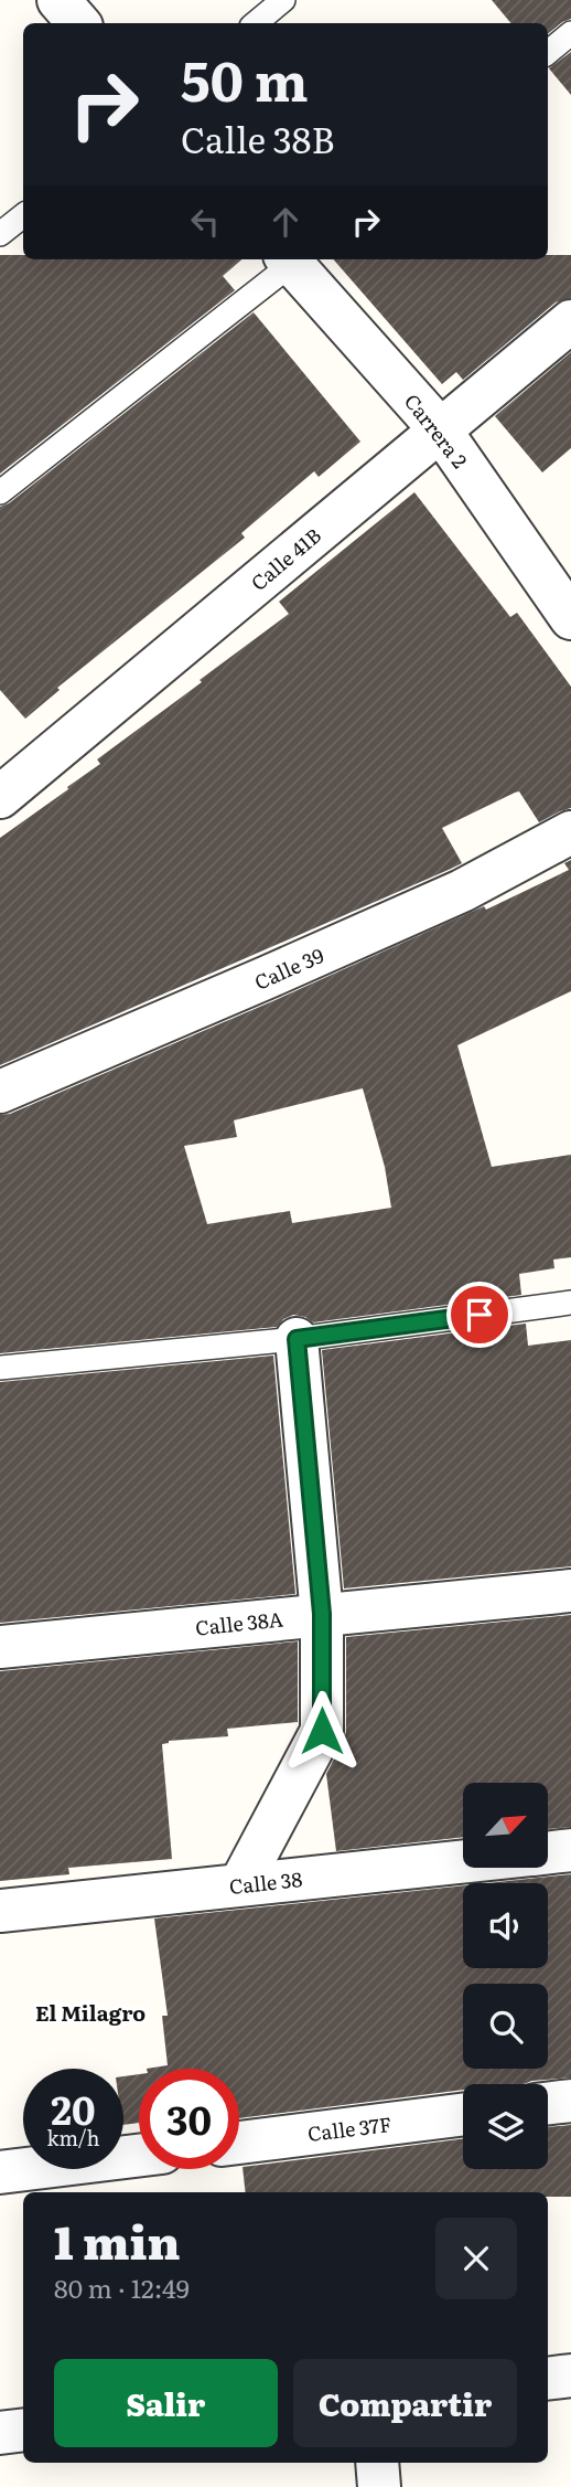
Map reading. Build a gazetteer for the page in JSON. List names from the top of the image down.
{
  "streets": {
    "street": [
      "Carrera 2",
      "Calle 41B",
      "Calle 39",
      "Calle 38A",
      "Calle 38",
      "Calle 37F"
    ]
  },
  "crossings": [
    ["Carrera 2", "Calle 41B"]
  ],
  "districts": ["El Milagro"],
  "north": "top right",
  "page": {
    "turn": ["50 m", "Calle 38B"],
    "speed": "20 km/h",
    "limit": "30",
    "heading": ["1 min", "80 m · 12:49"],
    "buttons": ["Salir", "Compartir"]
  }
}
